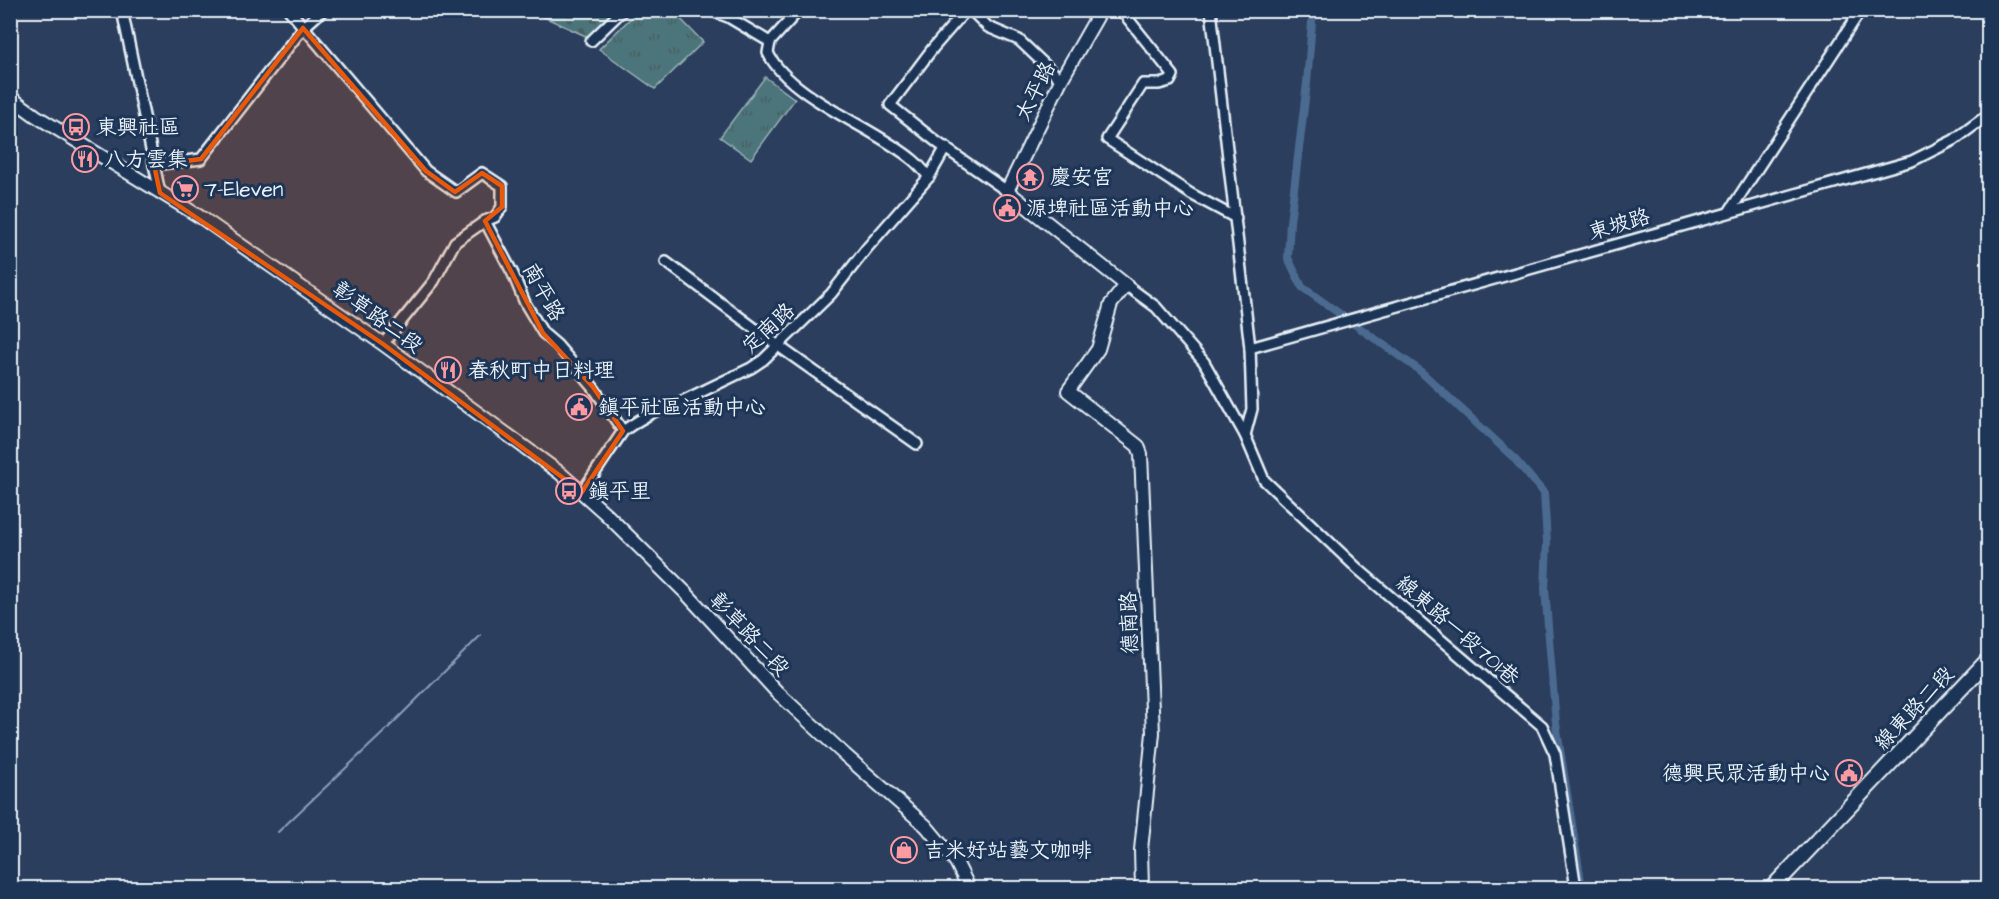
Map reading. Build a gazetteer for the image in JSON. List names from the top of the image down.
{
  "streets": {
    "main road": ["線東路二段"],
    "street": [
      "太平路",
      "東坡路",
      "南平路",
      "彰草路二段",
      "定南路",
      "德南路",
      "線東路一段701巷"
    ]
  },
  "crossings": [
    ["南平路", "定南路"],
    ["彰草路二段", "定南路"],
    ["德南路", "線東路一段701巷"]
  ],
  "places": {
    "bus stop": ["東興社區", "鎮平里"],
    "restaurant": ["八方雲集", "春秋町中日料理"],
    "temple": ["慶安宮"],
    "supermarket": ["7-Eleven"],
    "public building": ["源埤社區活動中心", "鎮平社區活動中心", "德興民眾活動中心"],
    "shop": ["吉米好站藝文咖啡"]
  }
}
